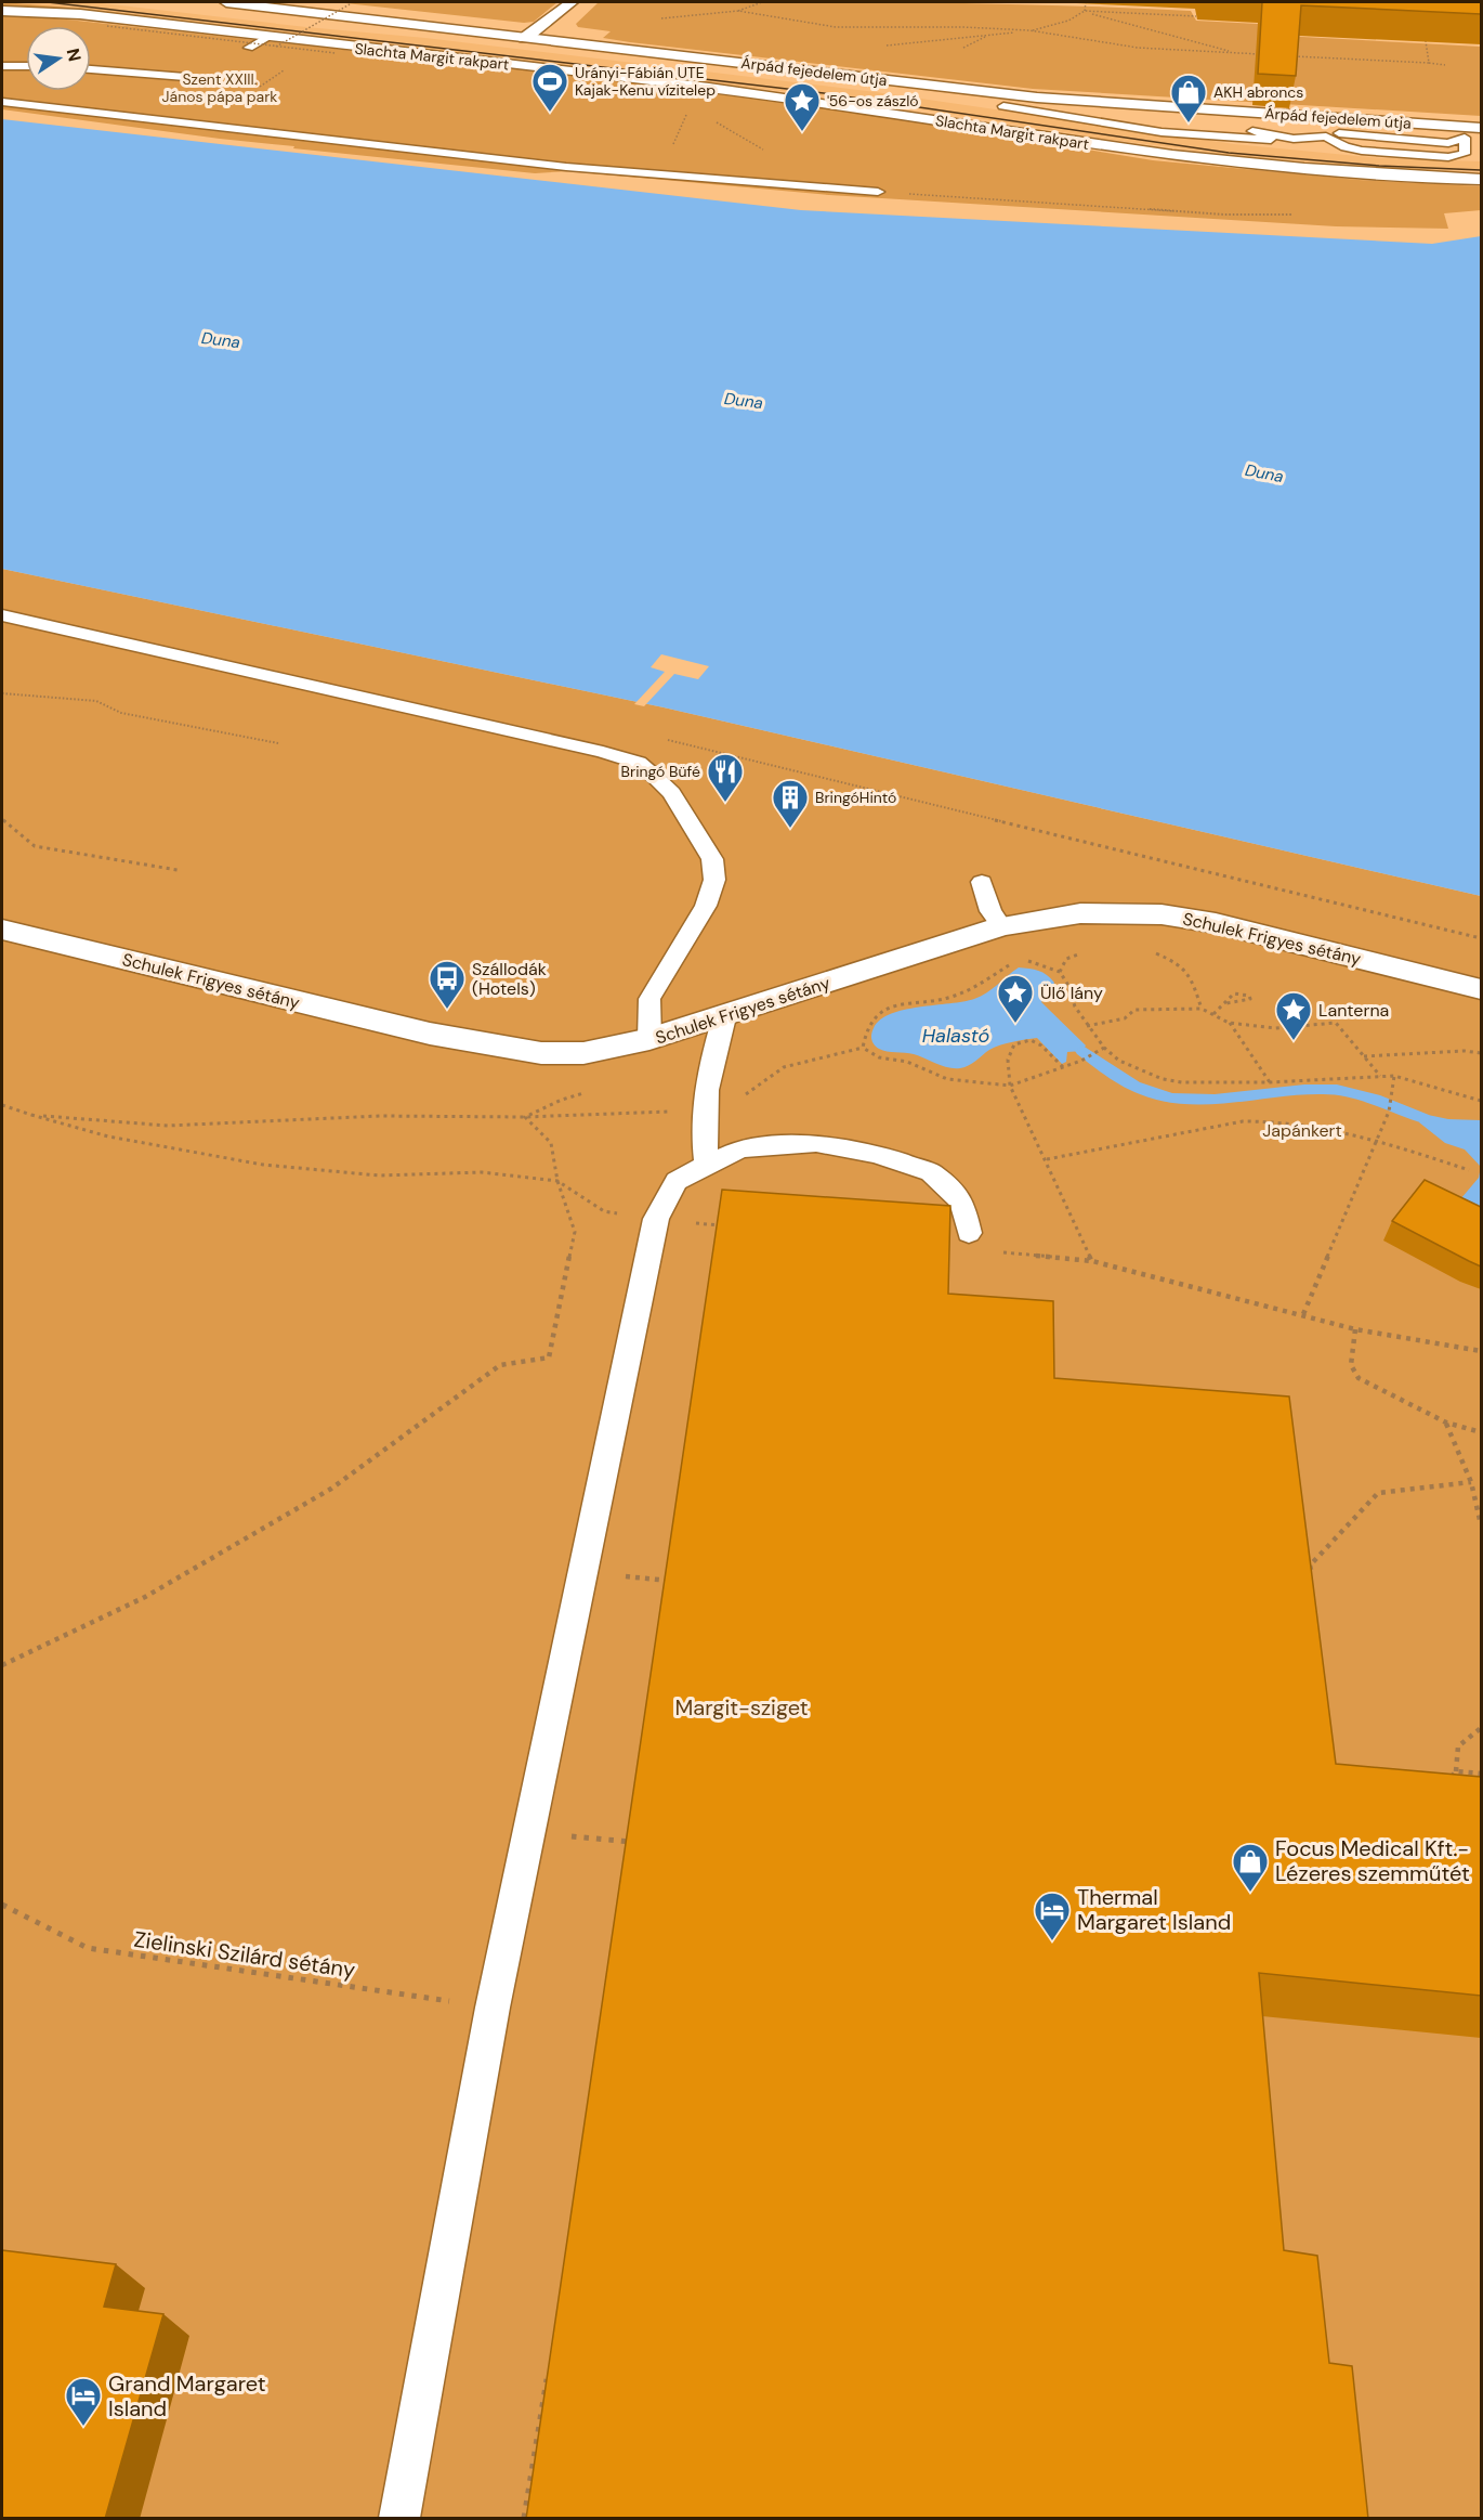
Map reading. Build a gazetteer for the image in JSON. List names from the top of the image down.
{
  "streets": {
    "street": ["Slachta Margit rakpart", "Árpád fejedelem útja", "Schulek Frigyes sétány"],
    "path": ["Zielinski Szilárd sétány"]
  },
  "water": ["Duna", "Halastó"],
  "parks": ["Szent XXIII. János pápa park", "Japánkert", "Margit-sziget"],
  "places": {
    "sports": ["Urányi-Fábián UTE Kajak-Kenu vízitelep"],
    "shop": ["AKH abroncs", "Focus Medical Kft.- Lézeres szemműtét"],
    "place": ["'56-os zászló", "Ülő lány", "Lanterna"],
    "restaurant": ["Bringó Büfé"],
    "building": ["BringóHintó"],
    "bus stop": ["Szállodák (Hotels)"],
    "hotel": ["Thermal Margaret Island", "Grand Margaret Island"]
  },
  "north": "right"
}
